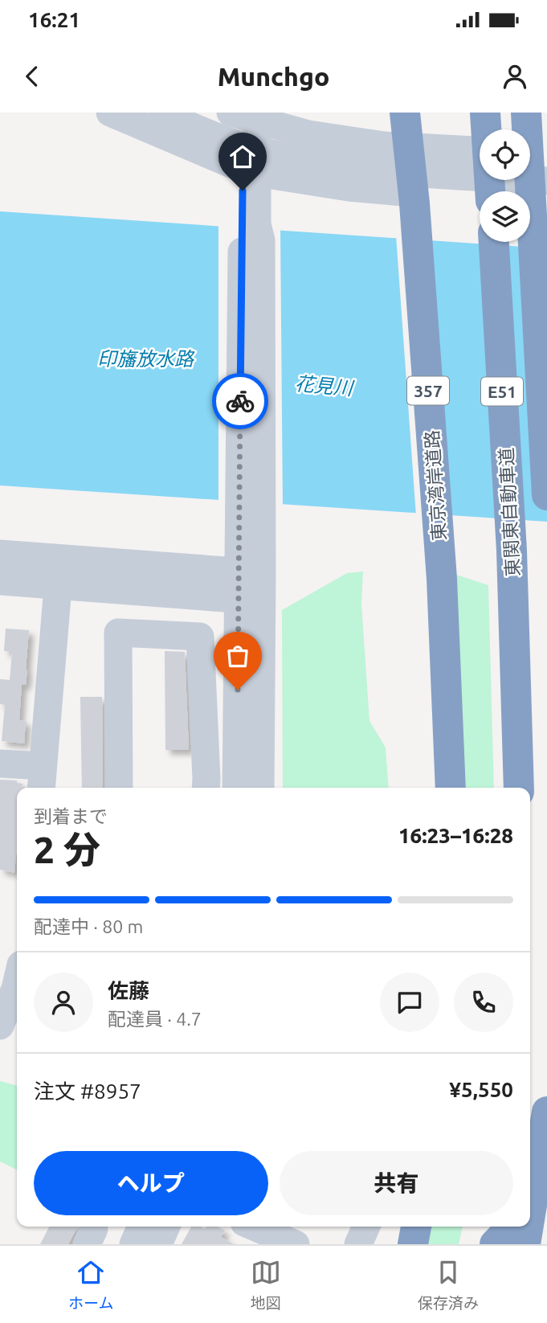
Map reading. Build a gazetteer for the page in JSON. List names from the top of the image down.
{
  "streets": {
    "highway": [
      "357",
      "E51",
      "東京湾岸道路",
      "東関東自動車道"
    ]
  },
  "water": ["印旛放水路", "花見川"],
  "page": {
    "status": "16:21",
    "header": "Munchgo",
    "heading": ["2 分", "到着まで", "16:23–16:28"],
    "panel": [
      "佐藤",
      "配達員 · 4.7",
      "注文 #8957",
      "¥5,550"
    ],
    "bar": "配達中 · 80 m",
    "buttons": ["ヘルプ", "共有"],
    "tabs": ["ホーム", "地図", "保存済み"]
  }
}
